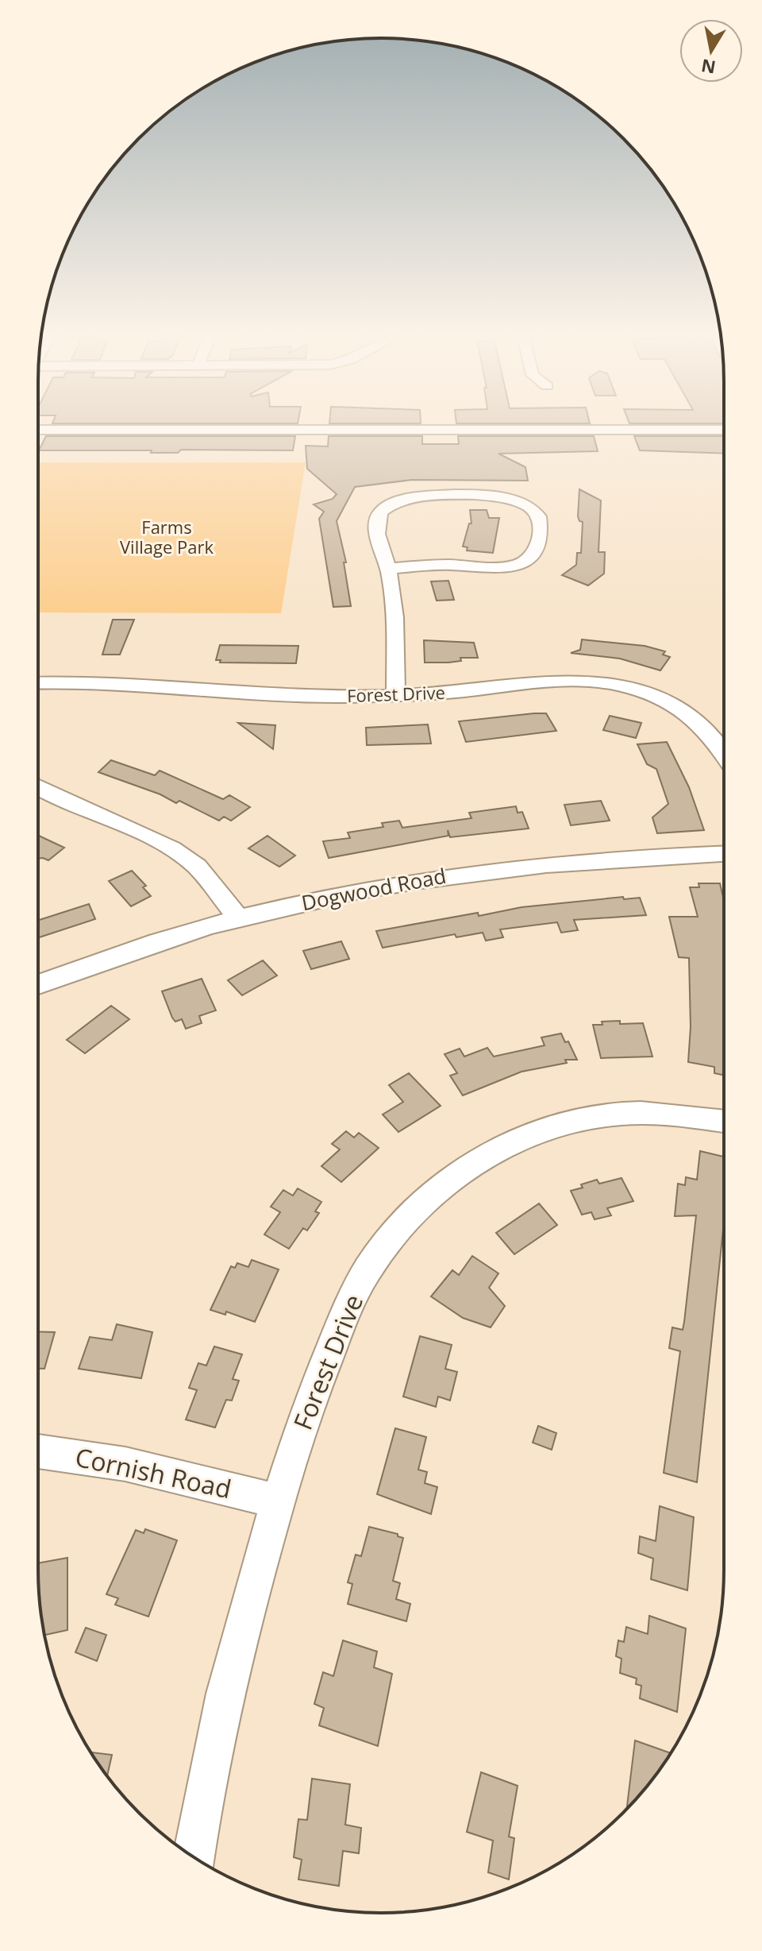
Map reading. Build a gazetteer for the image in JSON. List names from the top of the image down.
{
  "streets": {
    "street": ["Forest Drive", "Dogwood Road", "Cornish Road"]
  },
  "crossings": [
    ["Forest Drive", "Cornish Road"]
  ],
  "parks": ["Farms Village Park"],
  "north": "bottom"
}
